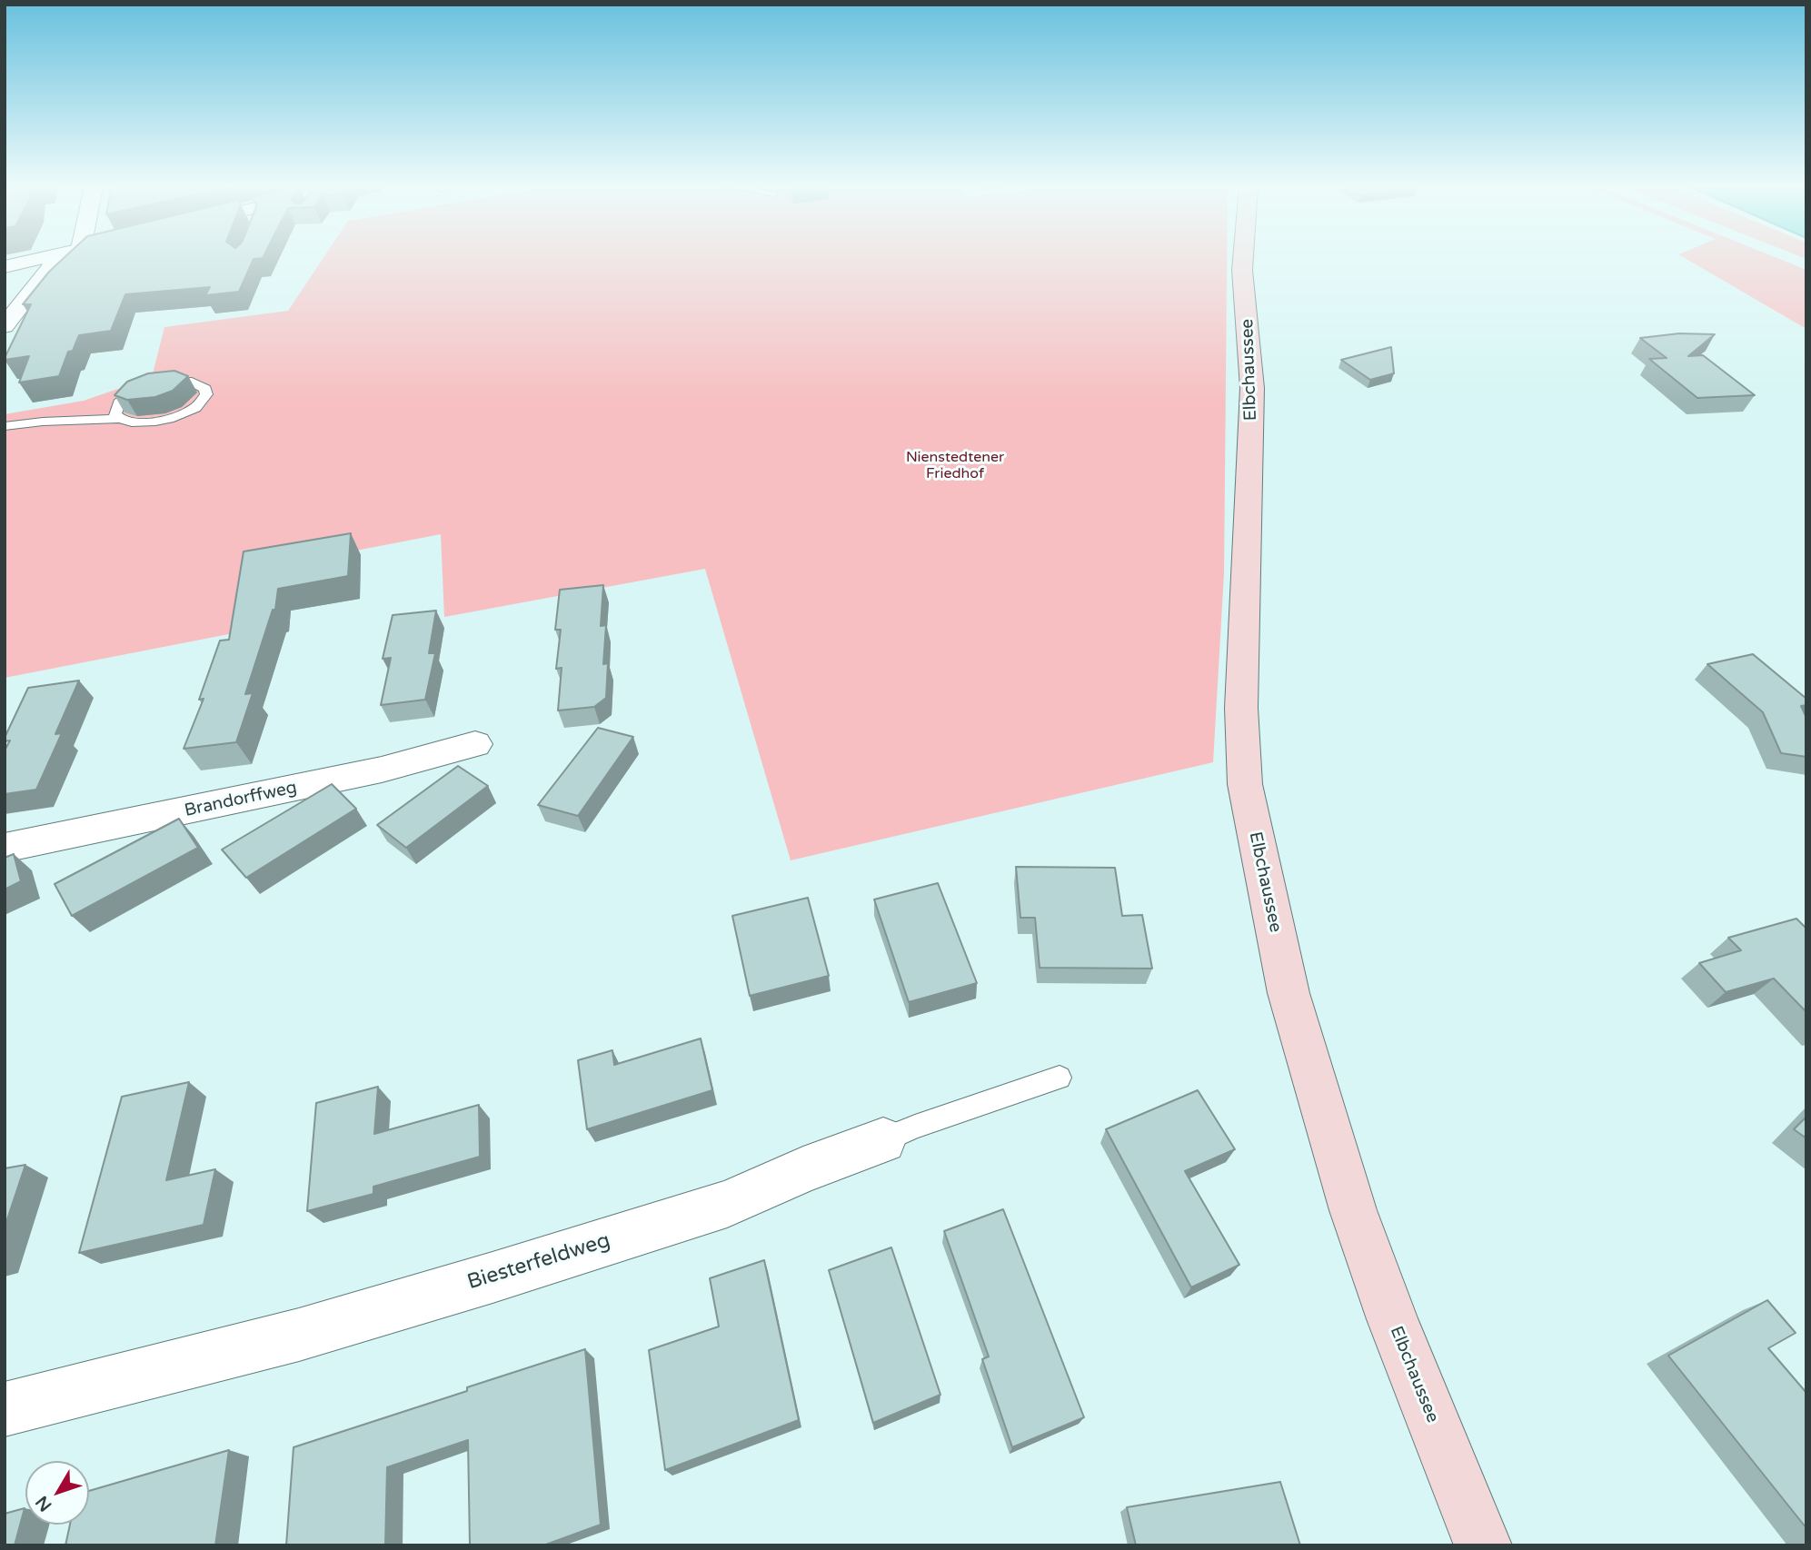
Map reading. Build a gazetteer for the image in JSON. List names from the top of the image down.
{
  "streets": {
    "main road": ["Elbchaussee"],
    "street": ["Brandorffweg", "Biesterfeldweg"]
  },
  "parks": ["Nienstedtener Friedhof"],
  "north": "bottom left"
}
